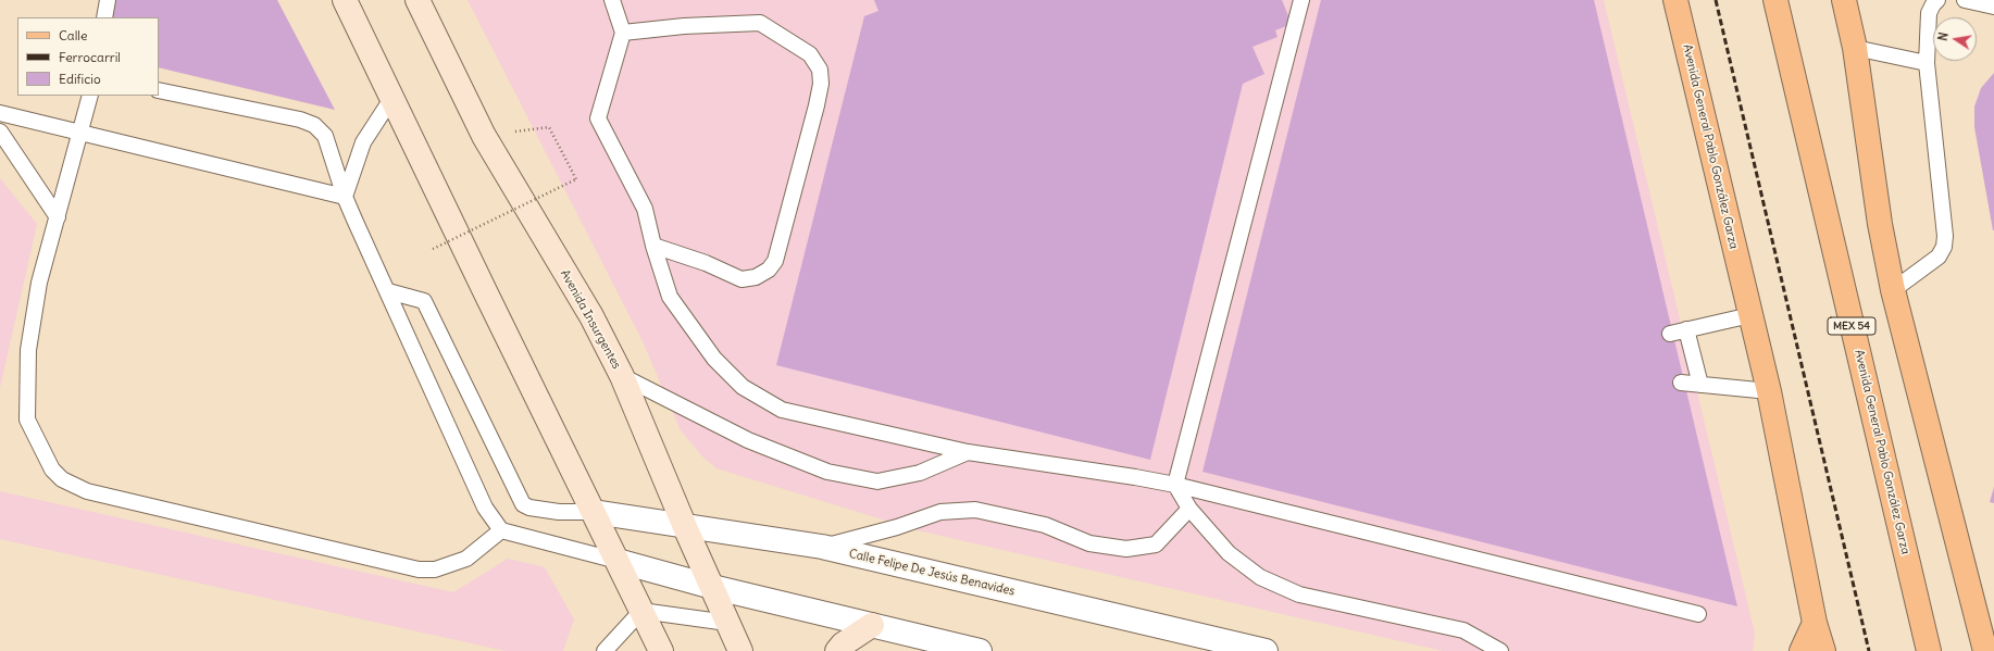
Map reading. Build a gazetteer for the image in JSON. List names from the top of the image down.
{
  "streets": {
    "main road": ["Avenida General Pablo González Garza", "Avenida Insurgentes", "MEX 54"],
    "street": ["Calle Felipe De Jesús Benavides"]
  },
  "crossings": [
    ["Avenida Insurgentes", "Calle Felipe De Jesús Benavides"]
  ],
  "legend": ["Calle", "Ferrocarril", "Edificio"],
  "north": "left"
}
